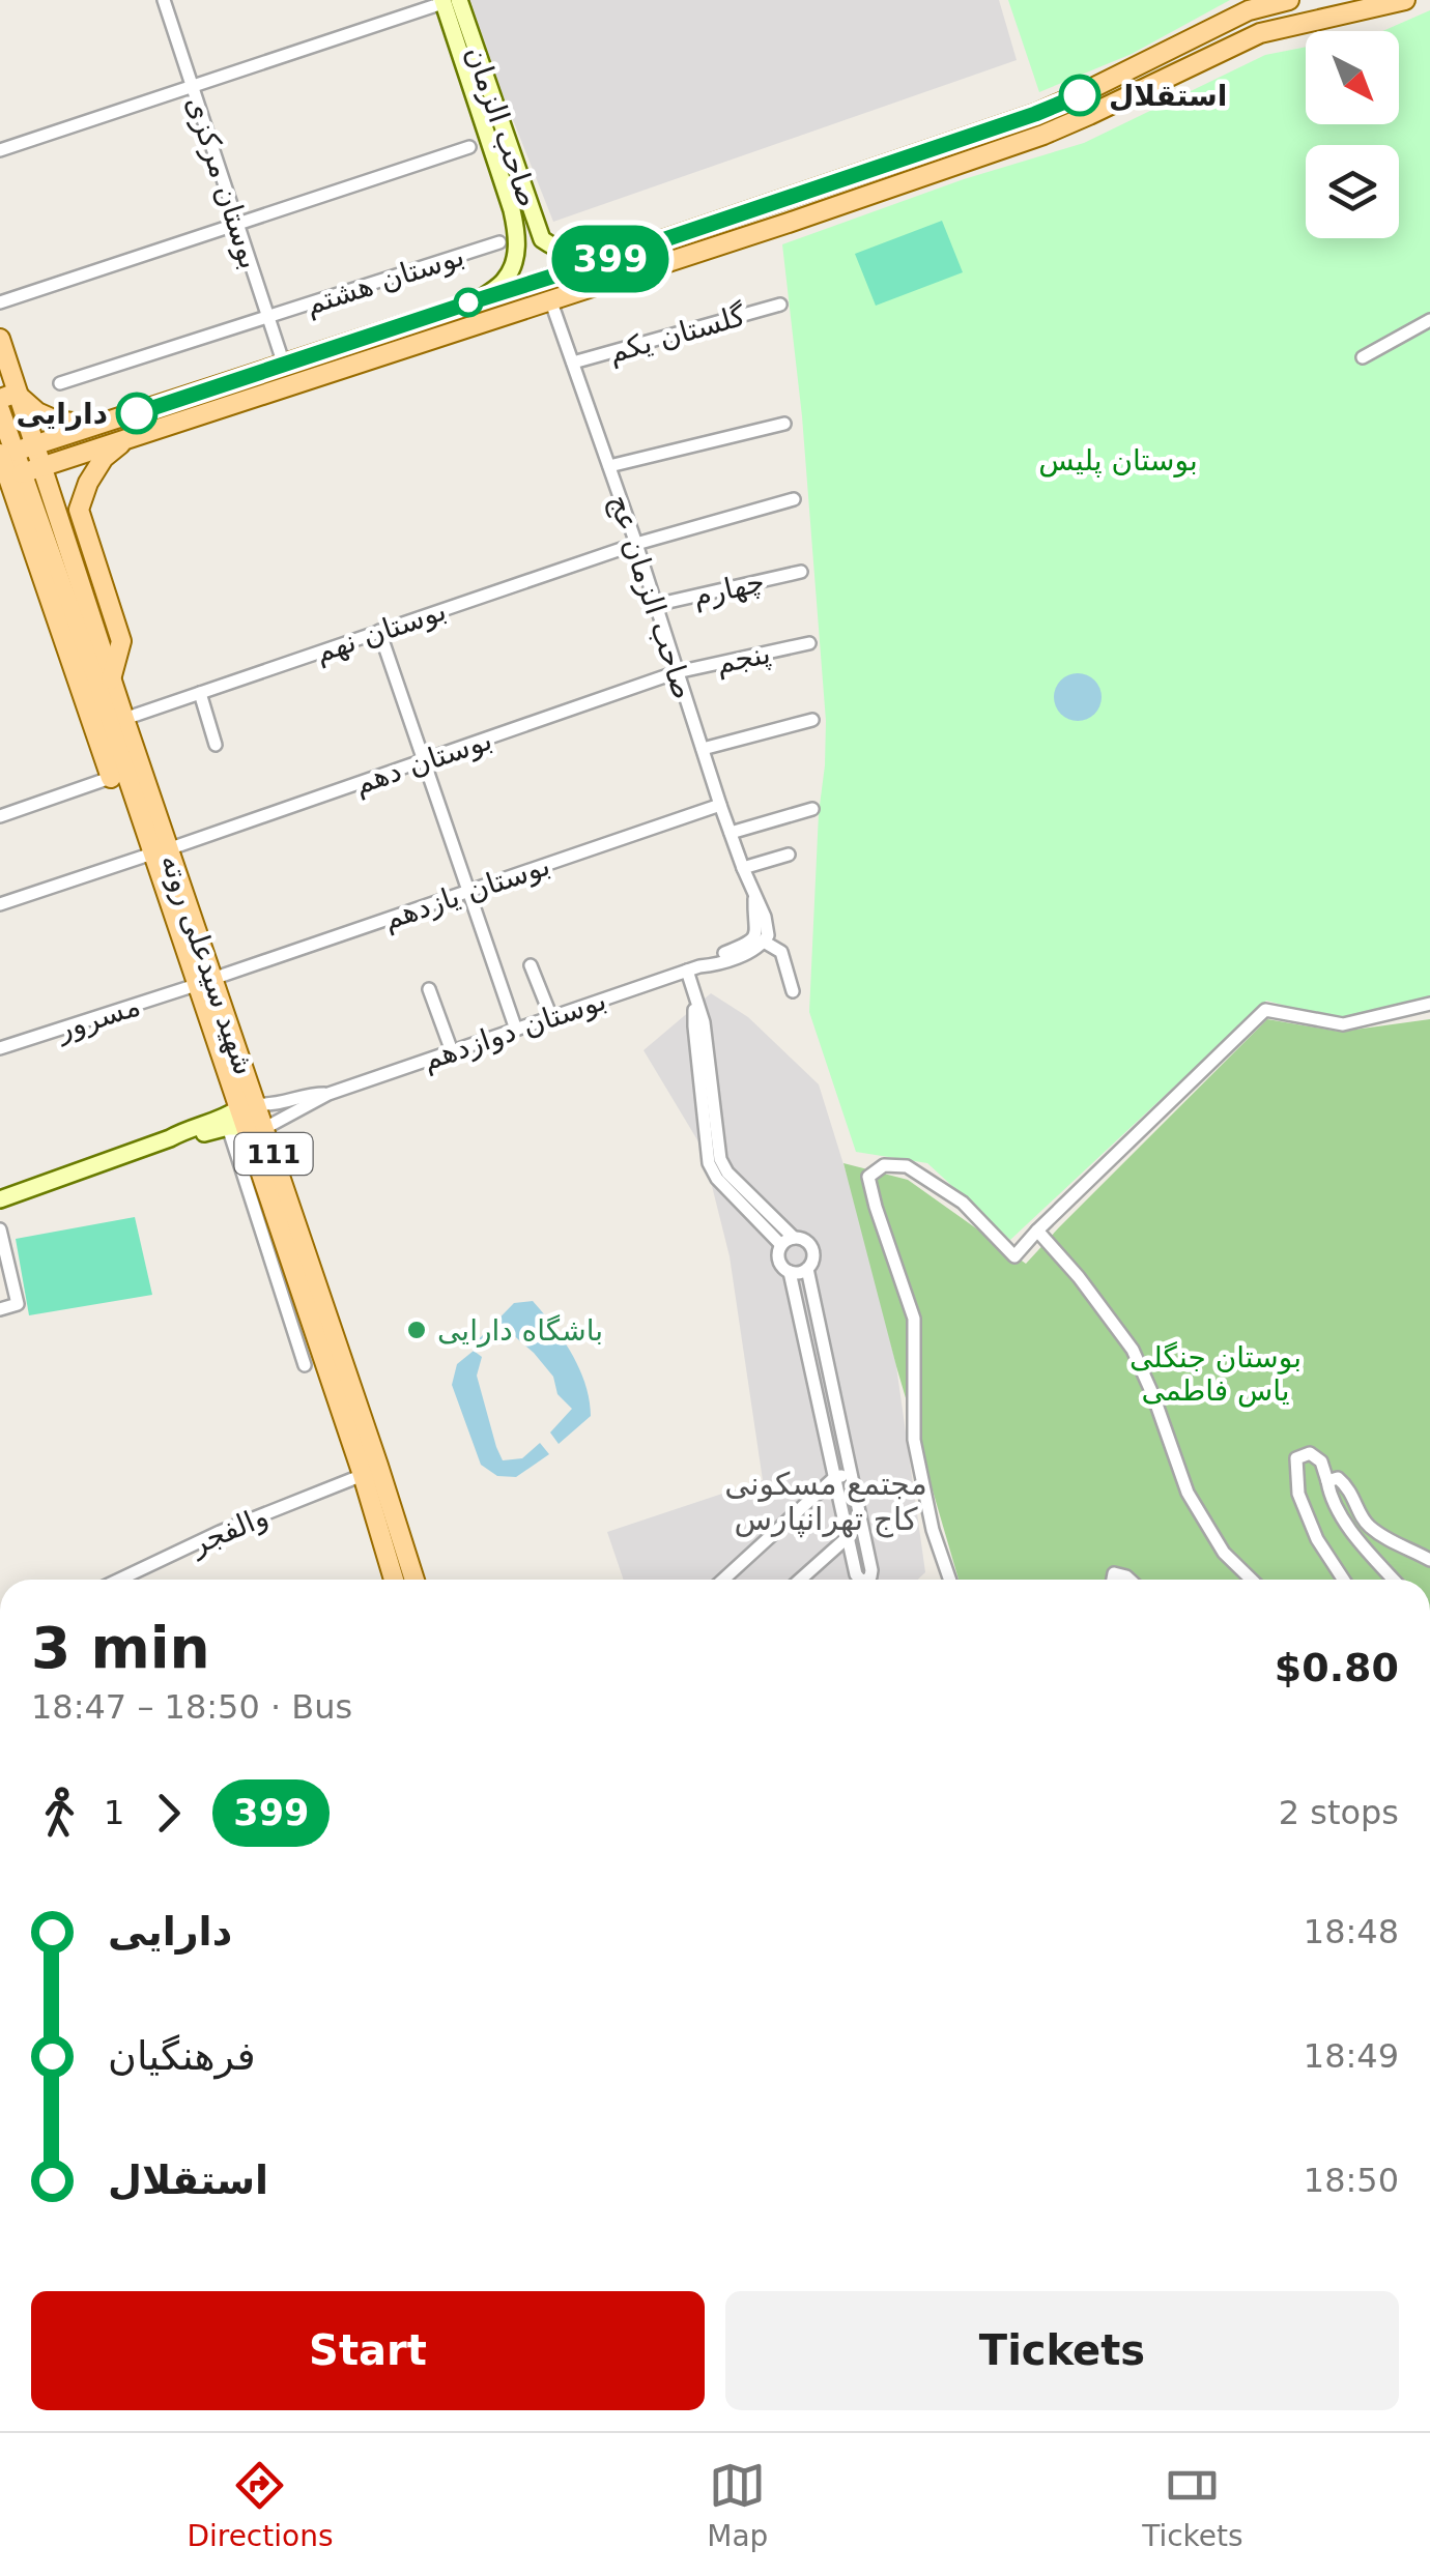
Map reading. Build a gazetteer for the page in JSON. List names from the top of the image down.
{
  "streets": {
    "main road": ["صاحب الزمان", "شهید سیدعلی روته", "111"],
    "street": [
      "بوستان مرکزی",
      "بوستان هشتم",
      "گلستان یکم",
      "چهارم",
      "صاحب الزمان عج",
      "بوستان نهم",
      "پنجم",
      "بوستان دهم",
      "بوستان یازدهم",
      "مسرور",
      "بوستان دوازدهم",
      "والفجر"
    ]
  },
  "crossings": [
    ["بوستان مرکزی", "بوستان هشتم"],
    ["گلستان یکم", "صاحب الزمان عج"],
    ["چهارم", "صاحب الزمان عج"],
    ["صاحب الزمان عج", "بوستان نهم"],
    ["صاحب الزمان عج", "پنجم"],
    ["صاحب الزمان عج", "بوستان دهم"],
    ["صاحب الزمان عج", "بوستان یازدهم"],
    ["صاحب الزمان عج", "بوستان دوازدهم"],
    ["بوستان نهم", "شهید سیدعلی روته"],
    ["پنجم", "بوستان دهم"],
    ["بوستان دهم", "شهید سیدعلی روته"],
    ["بوستان یازدهم", "شهید سیدعلی روته"],
    ["بوستان یازدهم", "مسرور"],
    ["شهید سیدعلی روته", "مسرور"],
    ["شهید سیدعلی روته", "بوستان دوازدهم"],
    ["شهید سیدعلی روته", "والفجر"]
  ],
  "districts": ["مجتمع مسکونی کاج تهرانپارس"],
  "parks": ["بوستان پلیس", "بوستان جنگلی یاس فاطمی"],
  "places": ["استقلال", "دارایی", "باشگاه دارایی"],
  "lines": ["bus line 399"],
  "north": "bottom right",
  "page": {
    "on_map": "399",
    "heading": ["3 min", "18:47 – 18:50 · Bus", "$0.80"],
    "legs": ["1", "399", "2 stops"],
    "list": [
      {
        "name": "دارایی",
        "value": "18:48"
      },
      {
        "name": "فرهنگیان",
        "value": "18:49"
      },
      {
        "name": "استقلال",
        "value": "18:50"
      }
    ],
    "buttons": ["Start", "Tickets"],
    "tabs": ["Directions", "Map", "Tickets"]
  }
}
